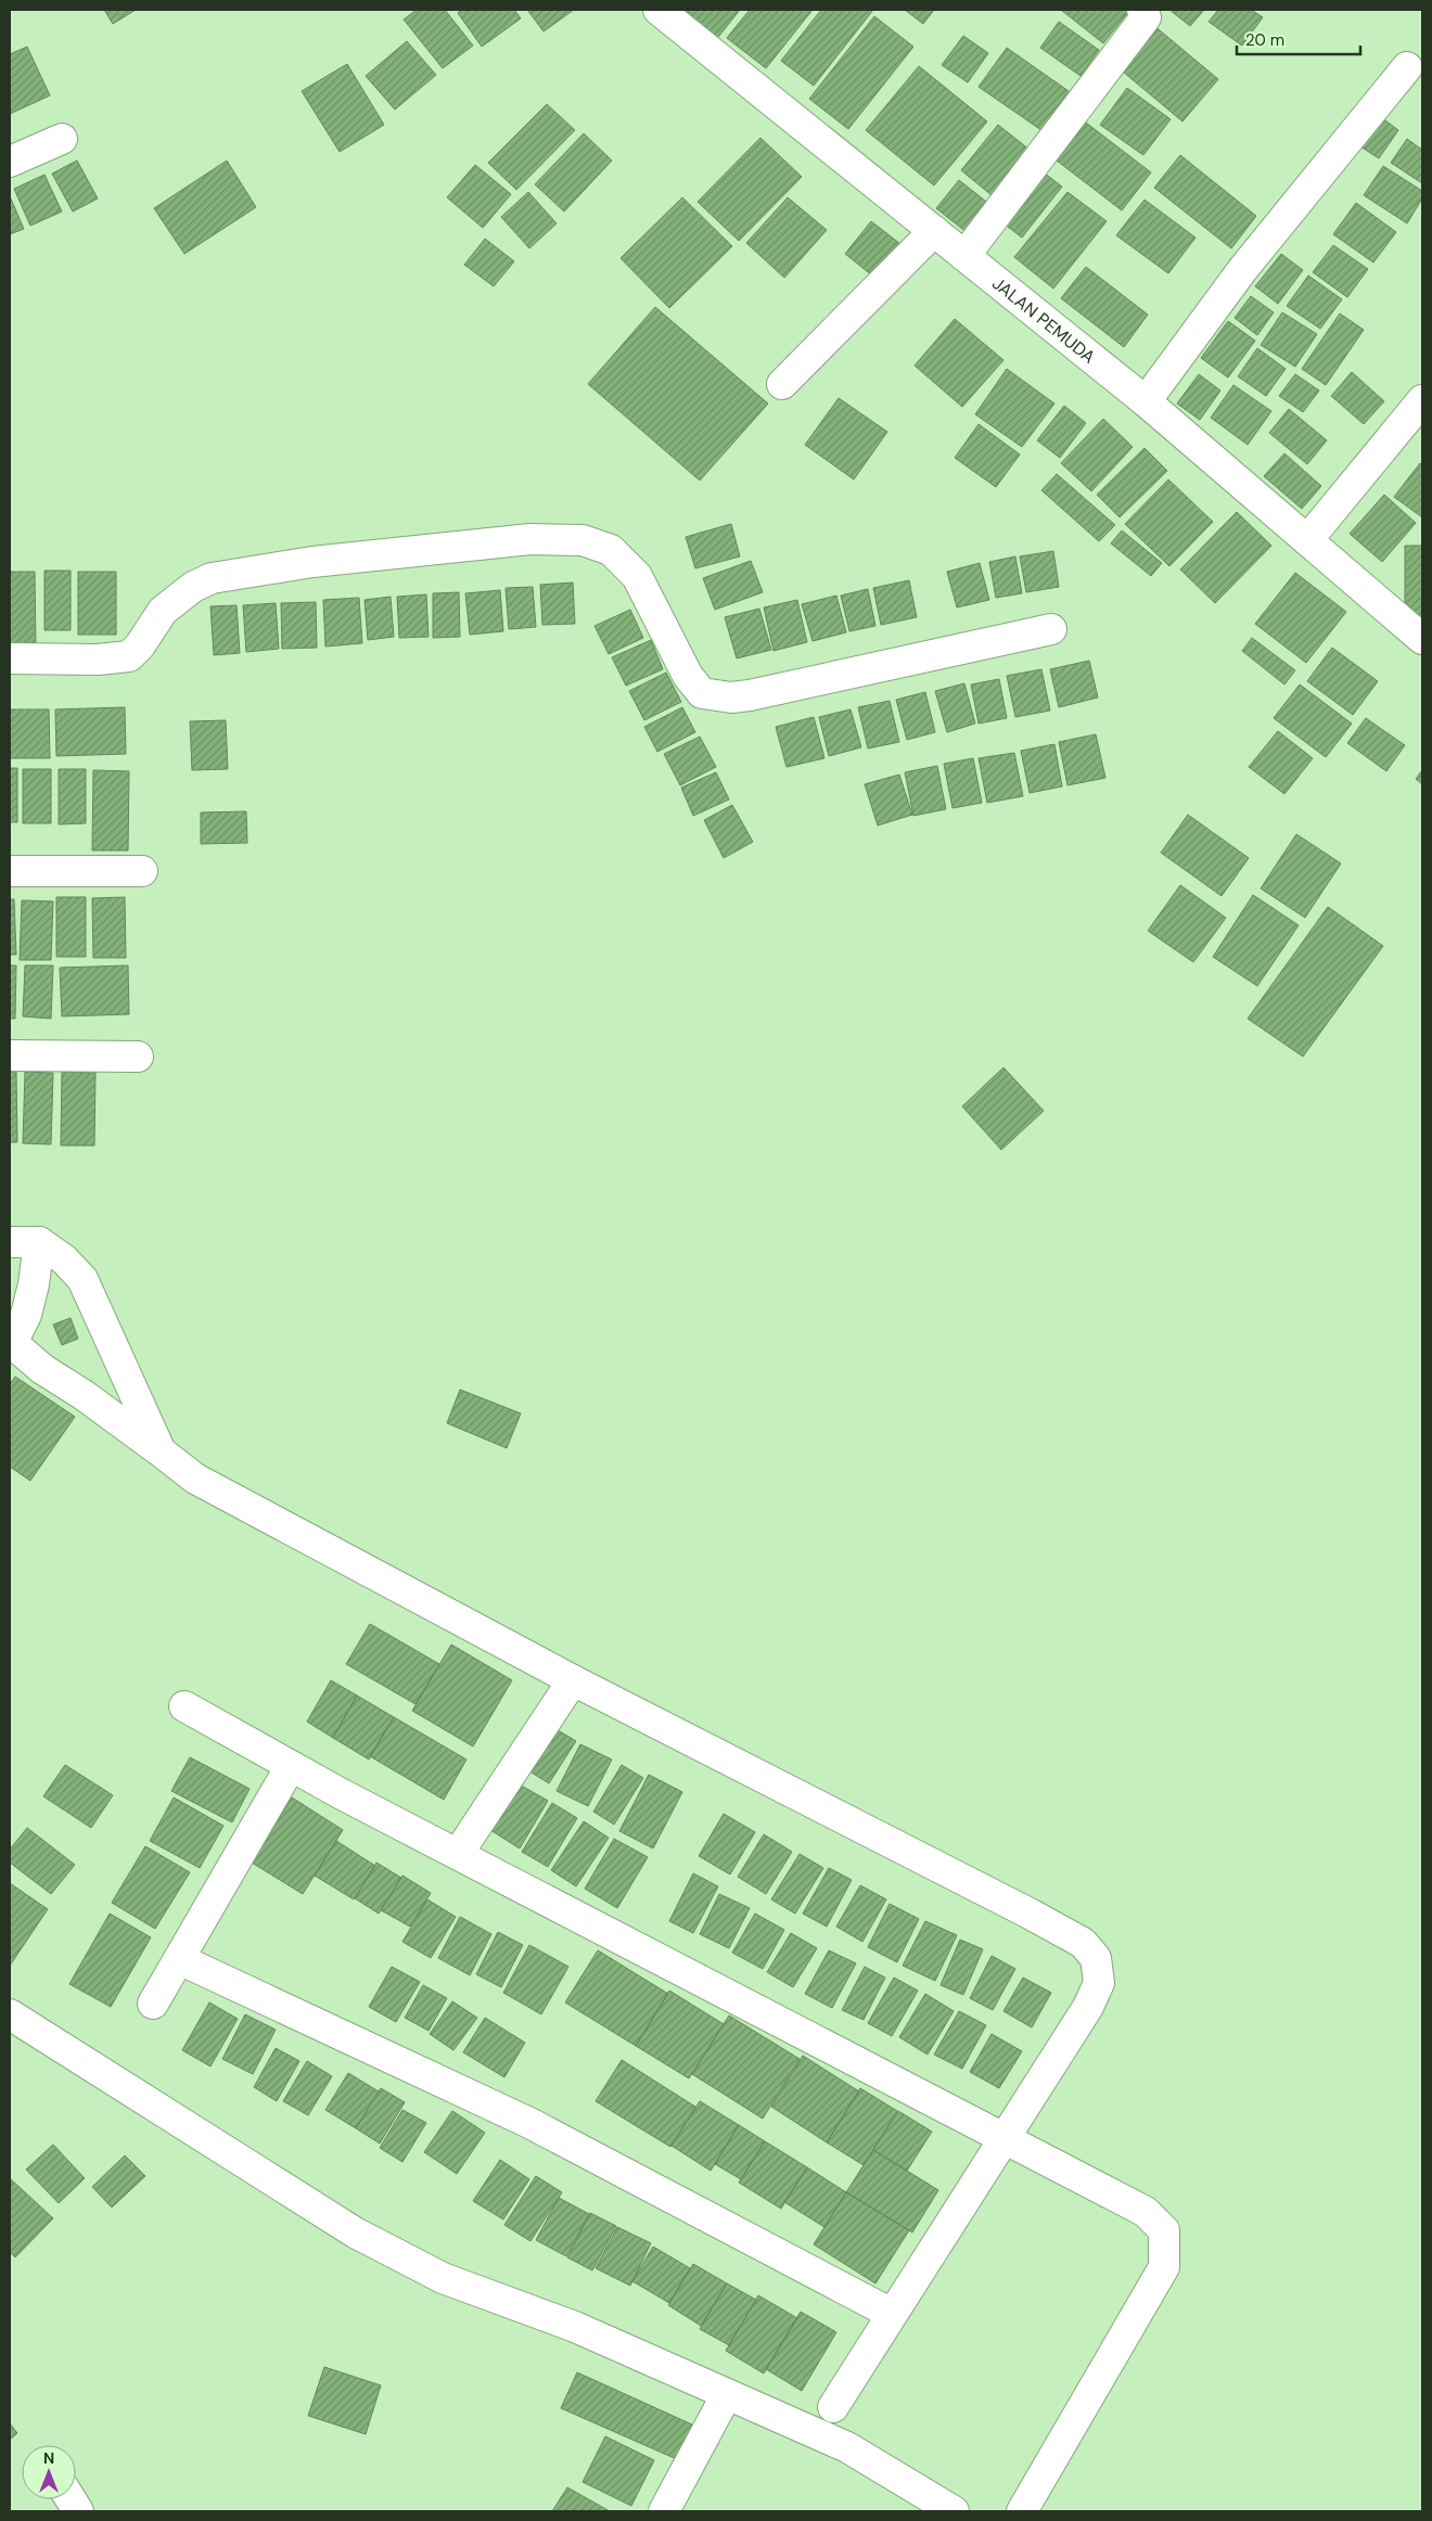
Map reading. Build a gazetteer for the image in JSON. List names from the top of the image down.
{
  "streets": {
    "street": ["JALAN PEMUDA"]
  },
  "scale_bar": "20 m",
  "north": "top"
}
